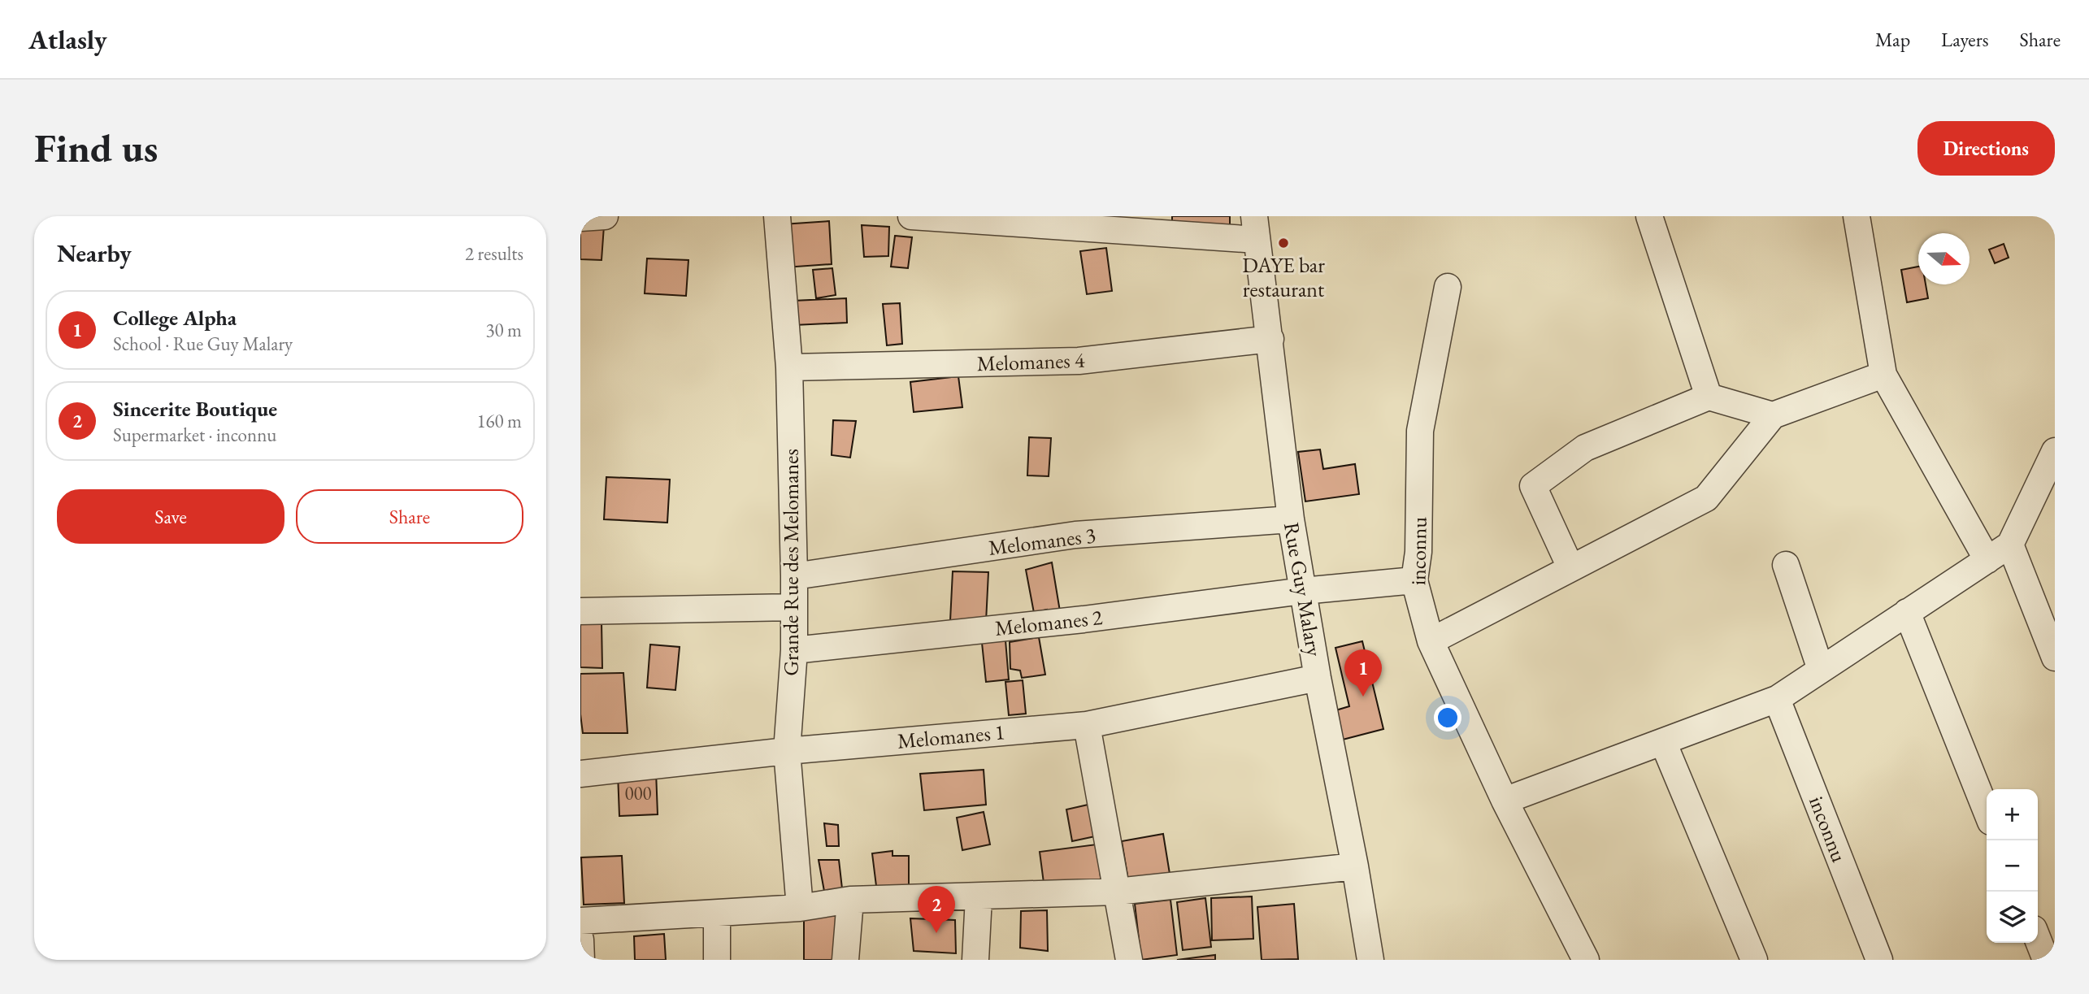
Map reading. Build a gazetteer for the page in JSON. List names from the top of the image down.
{
  "streets": {
    "street": [
      "Melomanes 4",
      "Melomanes 3",
      "inconnu",
      "Grande Rue des Melomanes",
      "Rue Guy Malary",
      "Melomanes 2",
      "Melomanes 1"
    ]
  },
  "crossings": [
    ["Melomanes 4", "Grande Rue des Melomanes"],
    ["Melomanes 4", "Rue Guy Malary"],
    ["Melomanes 3", "Grande Rue des Melomanes"],
    ["Melomanes 3", "Rue Guy Malary"],
    ["inconnu", "Melomanes 2"],
    ["Grande Rue des Melomanes", "Melomanes 2"],
    ["Grande Rue des Melomanes", "Melomanes 1"],
    ["Rue Guy Malary", "Melomanes 2"],
    ["Rue Guy Malary", "Melomanes 1"]
  ],
  "places": ["DAYE bar restaurant"],
  "house_numbers": ["000"],
  "north": "right",
  "page": {
    "header": "Atlasly",
    "nav": ["Map", "Layers", "Share"],
    "buttons": [
      "Directions",
      ["Save", "Share"]
    ],
    "title": "Find us",
    "heading": ["Nearby", "2 results"],
    "list": [
      {
        "mark": "1",
        "name": "College Alpha",
        "note": "School · Rue Guy Malary",
        "value": "30 m"
      },
      {
        "mark": "2",
        "name": "Sincerite Boutique",
        "note": "Supermarket · inconnu",
        "value": "160 m"
      }
    ],
    "pins": ["1", "2"],
    "map_buttons": ["+", "−"]
  }
}
